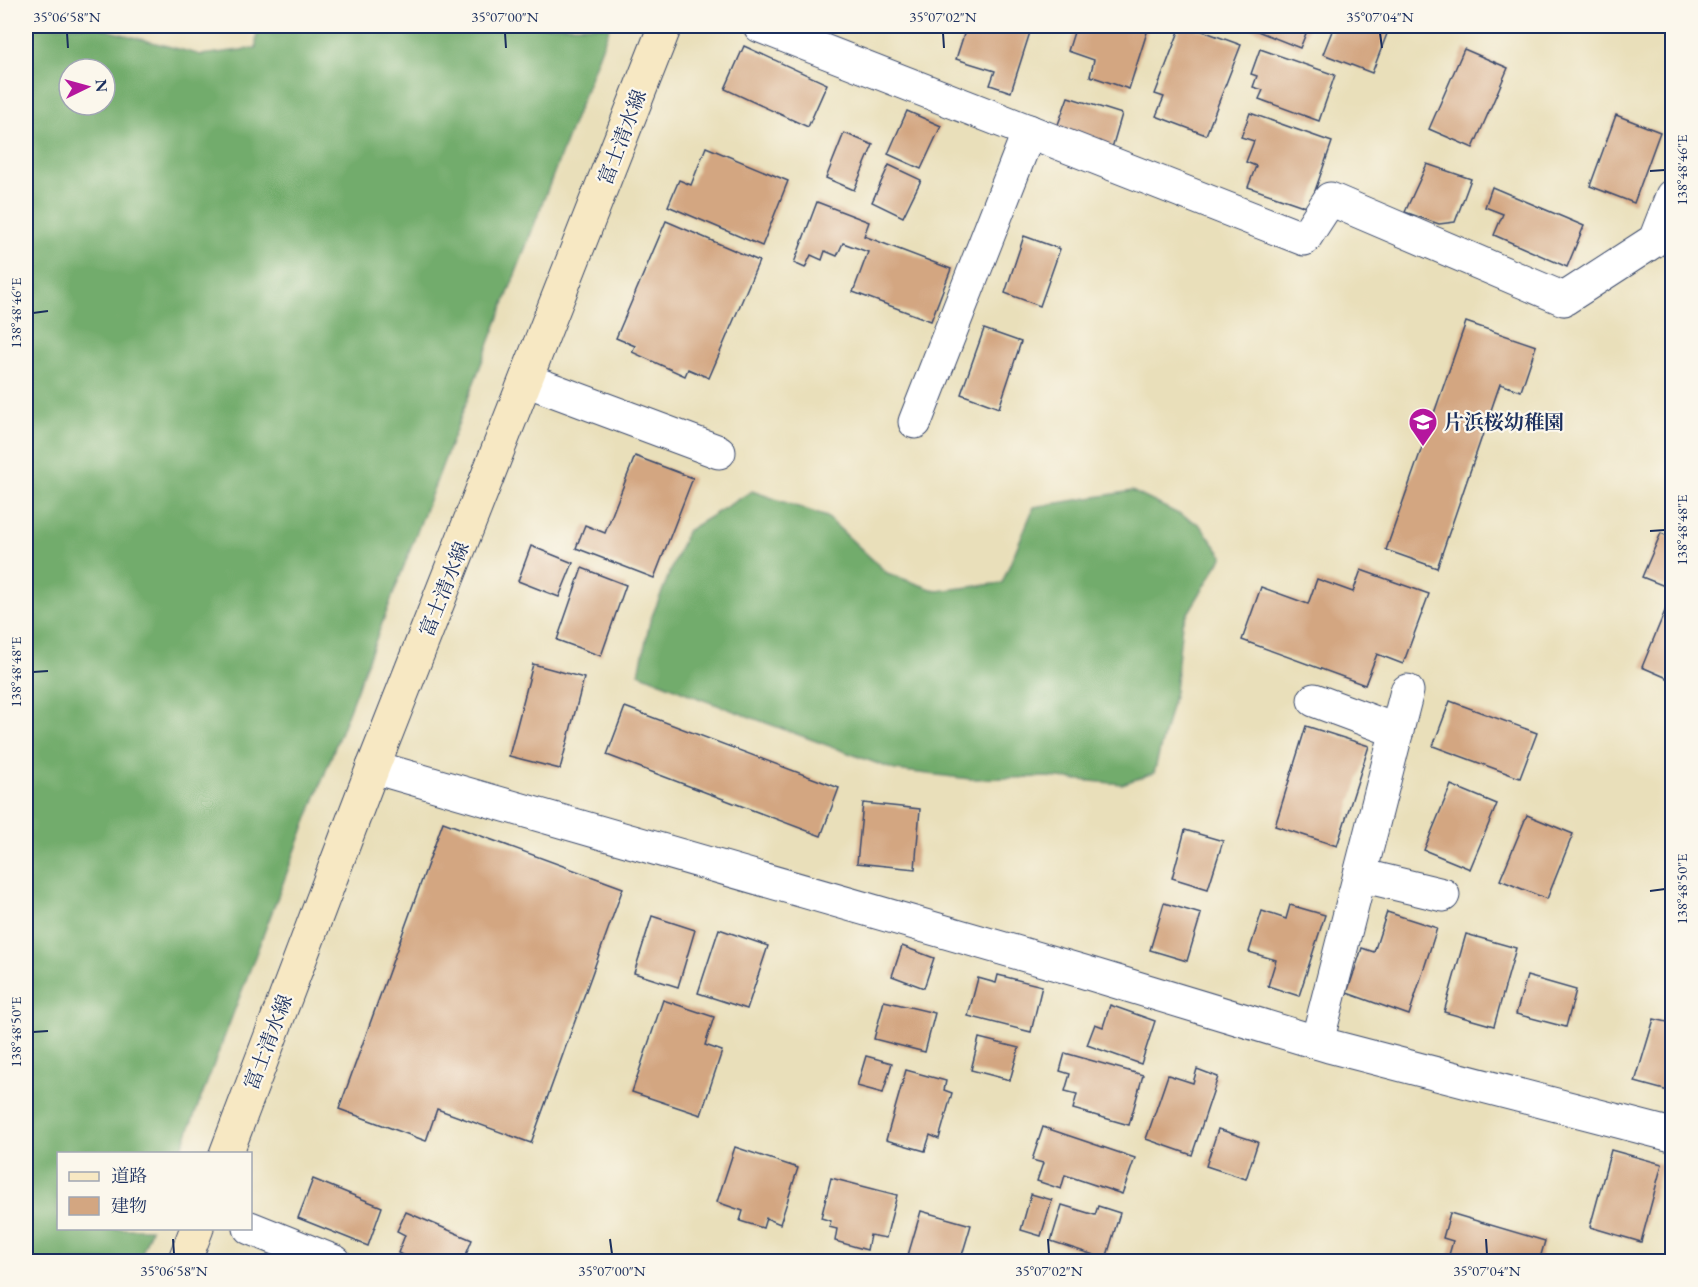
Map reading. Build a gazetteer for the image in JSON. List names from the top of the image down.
{
  "streets": {
    "main road": ["富士清水線"]
  },
  "places": {
    "school or university": ["片浜桜幼稚園"]
  },
  "legend": ["道路", "建物"],
  "north": "right",
  "coordinates": [
    "35°06'58\"N",
    "35°07'00\"N",
    "35°07'02\"N",
    "35°07'04\"N",
    "138°48'46\"E",
    "138°48'48\"E",
    "138°48'50\"E"
  ]
}
